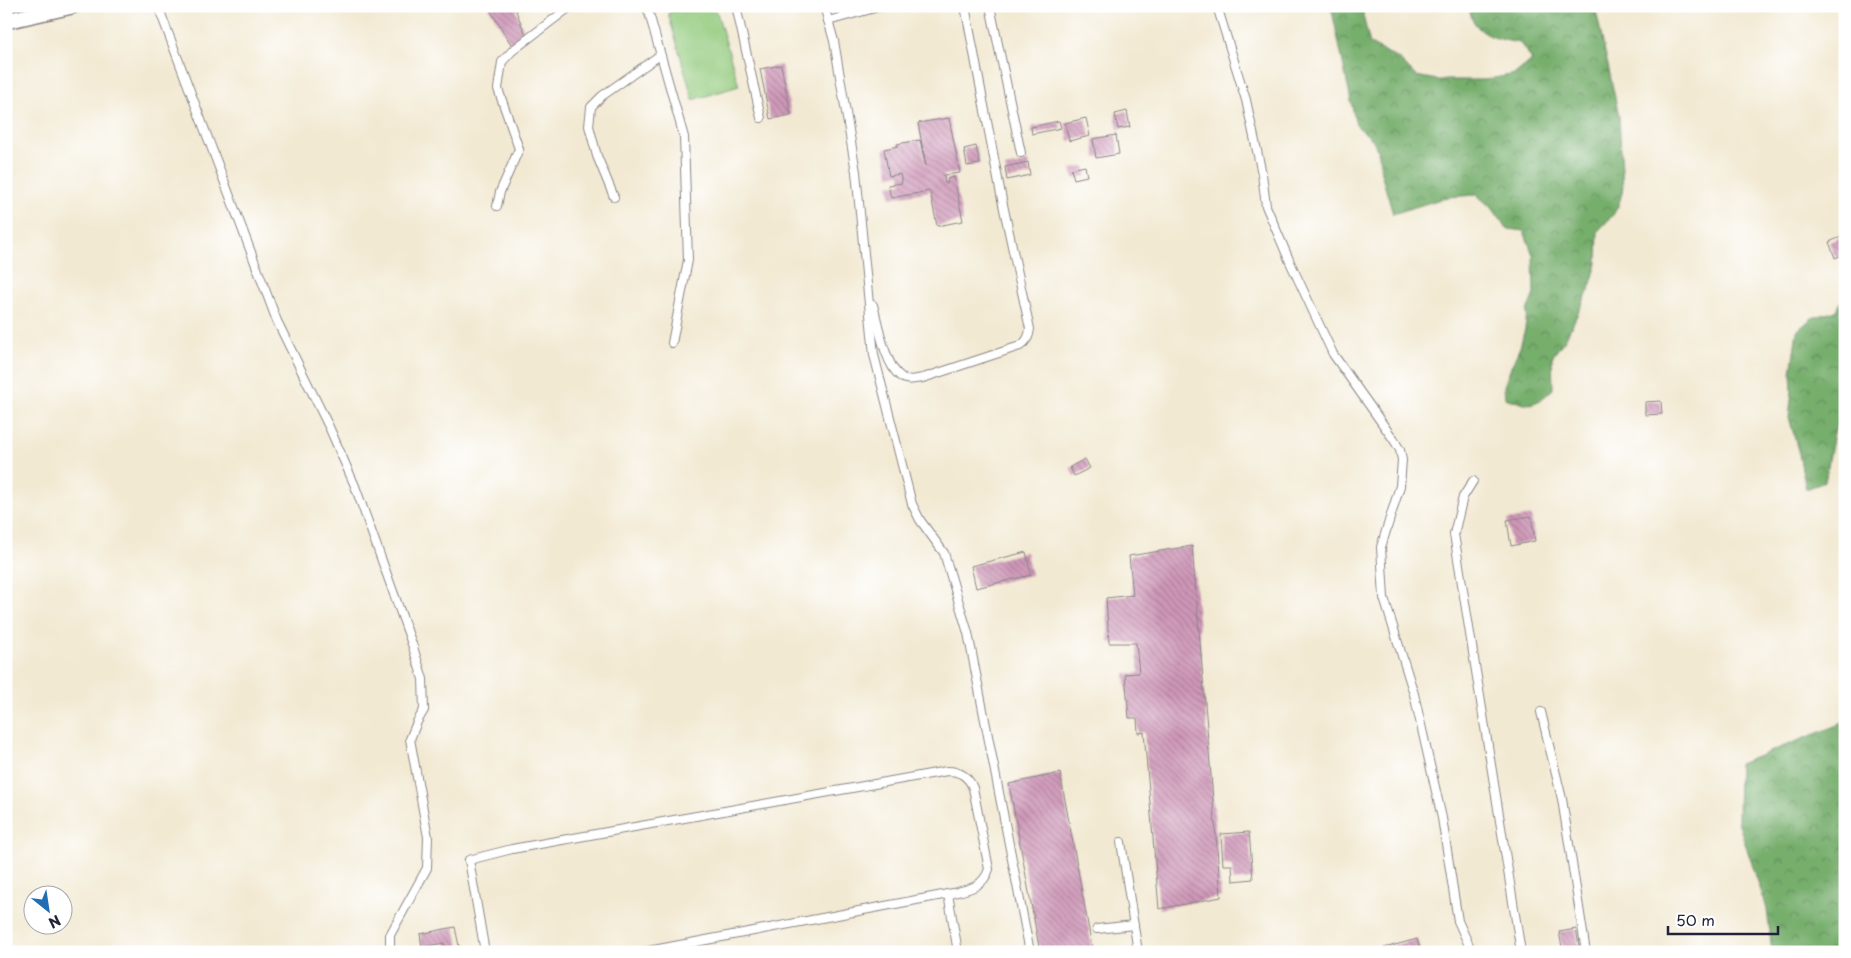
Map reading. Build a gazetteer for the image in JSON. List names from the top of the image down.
{
  "scale_bar": "50 m",
  "north": "bottom right"
}
